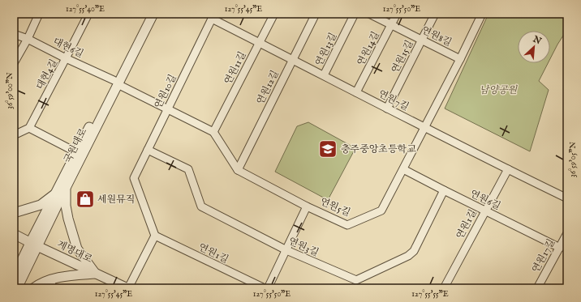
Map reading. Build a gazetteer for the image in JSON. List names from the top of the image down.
{
  "streets": {
    "street": [
      "연원8길",
      "대현6길",
      "연원14길",
      "연원13길",
      "연원15길",
      "연원11길",
      "대현4길",
      "연원12길",
      "연원10길",
      "연원7길",
      "국원대로",
      "연원6길",
      "연원5길",
      "연원1길",
      "연원3길",
      "계명대로",
      "연원17길"
    ]
  },
  "crossings": [
    ["연원8길", "연원14길"],
    ["연원8길", "연원15길"],
    ["연원8길", "연원5길"],
    ["대현6길", "대현4길"],
    ["대현6길", "국원대로"],
    ["연원14길", "연원7길"],
    ["연원13길", "연원7길"],
    ["연원15길", "연원7길"],
    ["연원11길", "연원7길"],
    ["연원11길", "연원5길"],
    ["연원12길", "연원7길"],
    ["연원12길", "연원5길"],
    ["연원10길", "연원7길"],
    ["연원10길", "연원1길"],
    ["연원10길", "연원3길"],
    ["연원7길", "연원5길"],
    ["연원7길", "연원1길"],
    ["국원대로", "계명대로"],
    ["연원6길", "연원5길"],
    ["연원6길", "연원1길"],
    ["연원6길", "연원3길"],
    ["연원6길", "연원17길"]
  ],
  "parks": ["남양공원"],
  "places": {
    "school or university": ["충주중앙초등학교"],
    "shop": ["세원뮤직"]
  },
  "north": "top right",
  "coordinates": [
    "127°55'40\"E",
    "127°55'45\"E",
    "127°55'50\"E",
    "36°59'00\"N",
    "36°59'05\"N",
    "127°55'55\"E"
  ]
}
